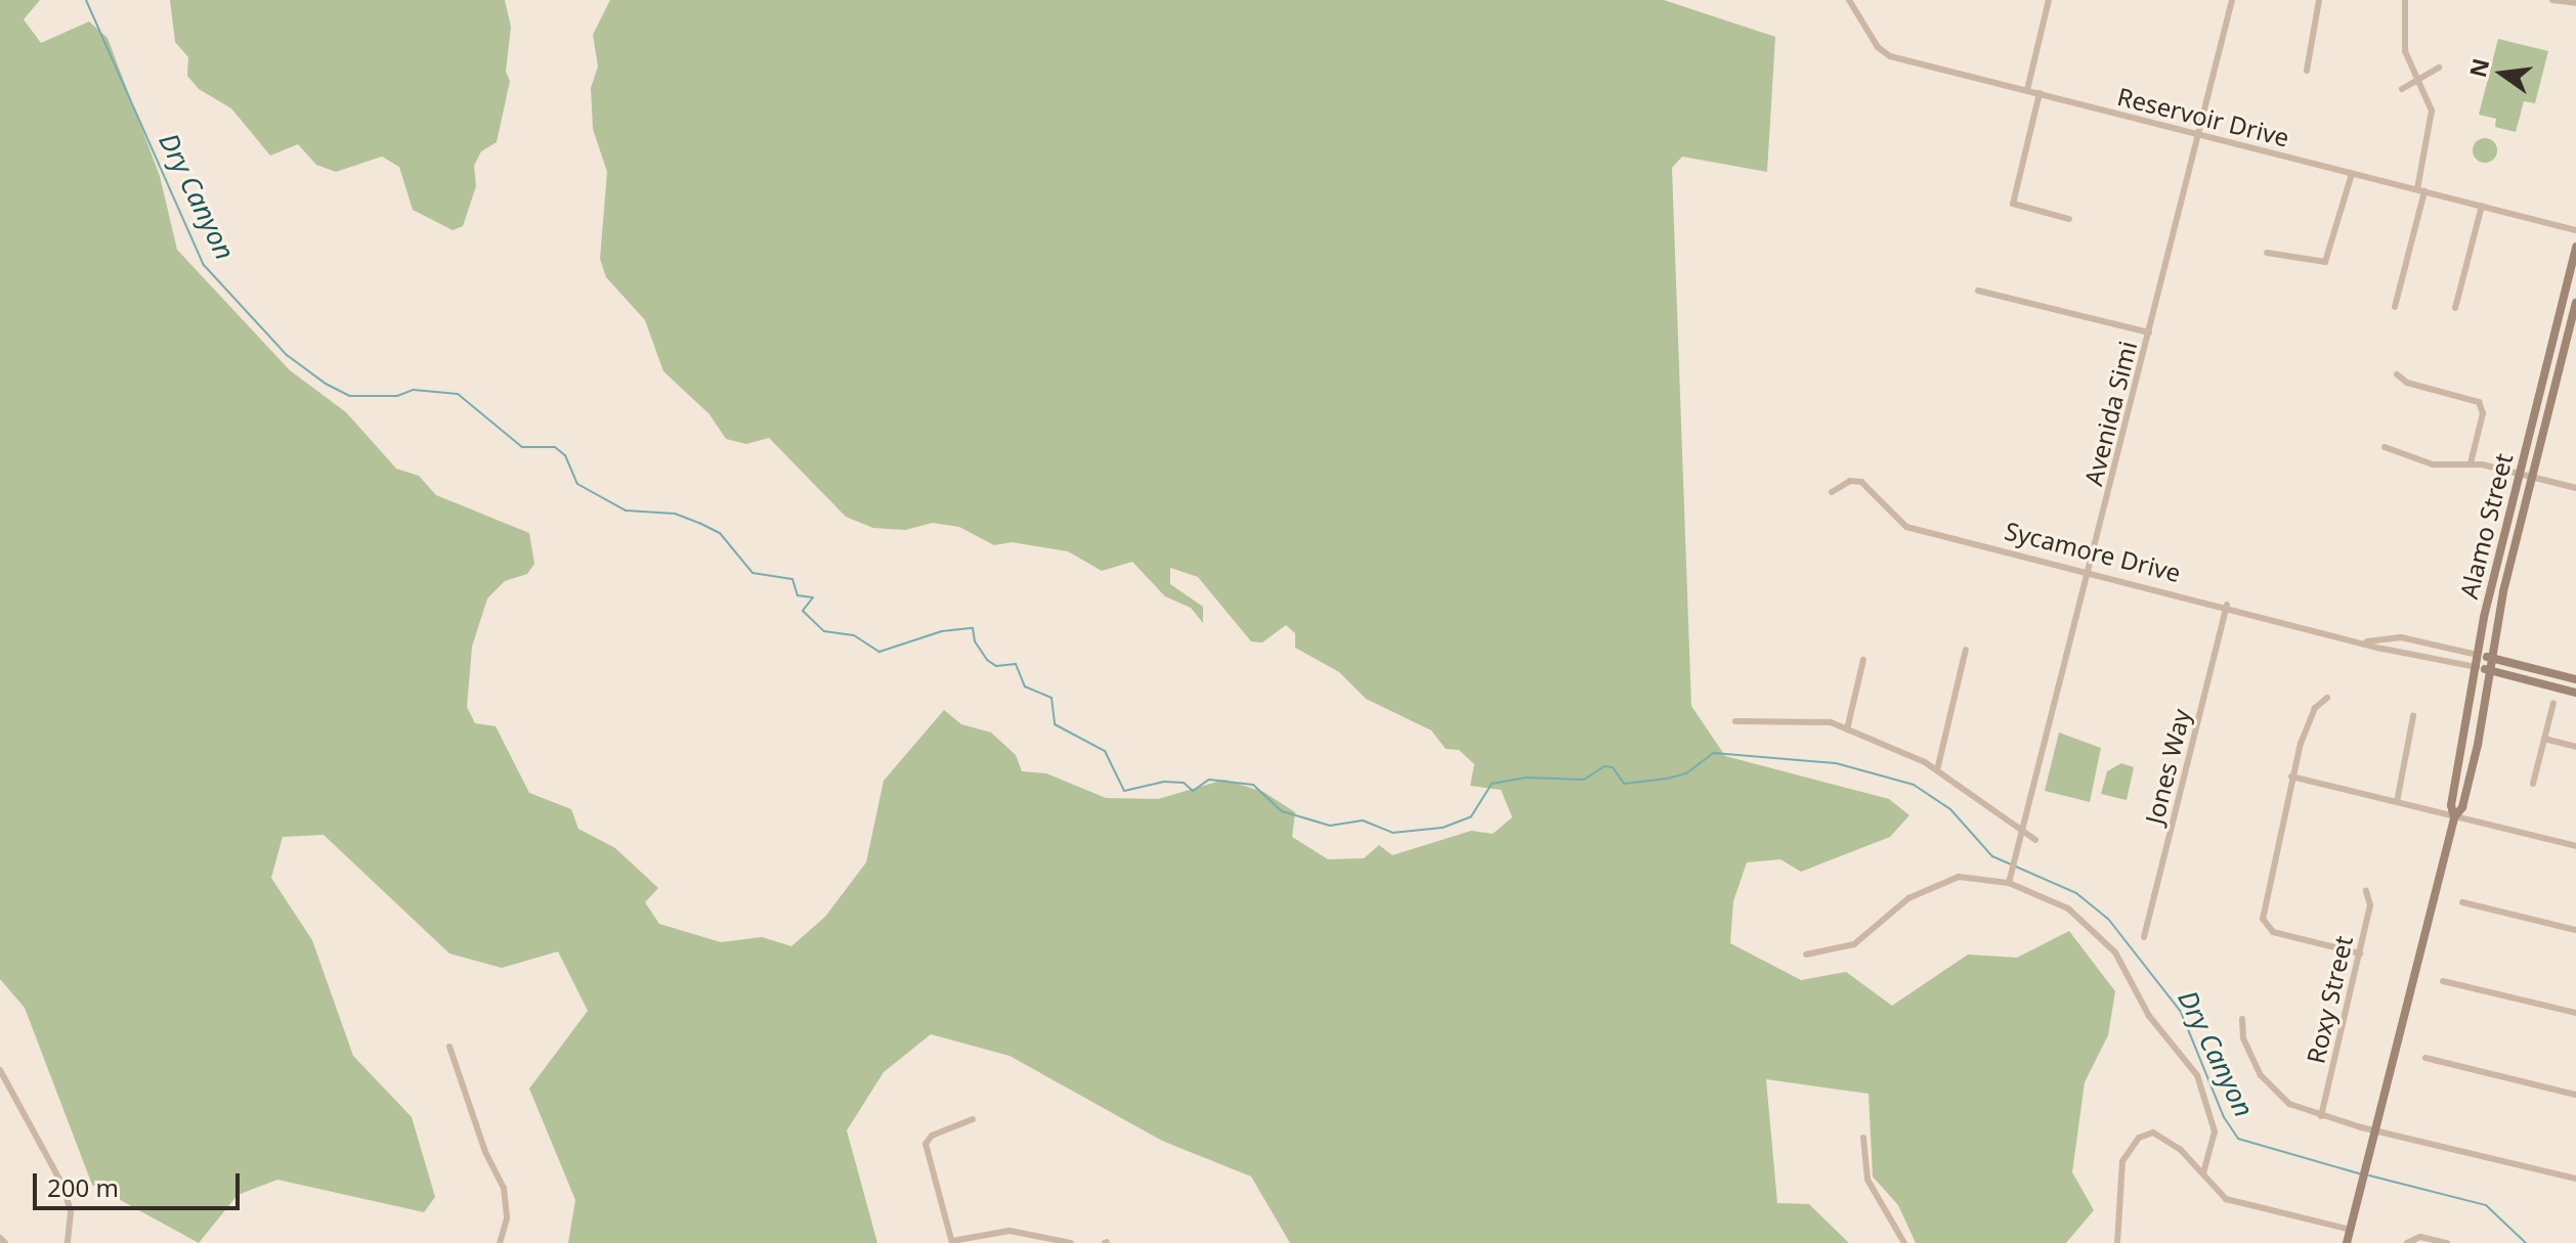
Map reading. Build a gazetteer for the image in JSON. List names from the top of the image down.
{
  "streets": {
    "main road": ["Alamo Street", "Sycamore Drive"],
    "street": [
      "Reservoir Drive",
      "Avenida Simi",
      "Jones Way",
      "Roxy Street"
    ]
  },
  "crossings": [
    ["Reservoir Drive", "Avenida Simi"],
    ["Avenida Simi", "Sycamore Drive"],
    ["Alamo Street", "Sycamore Drive"],
    ["Sycamore Drive", "Jones Way"]
  ],
  "water": ["Dry Canyon"],
  "scale_bar": "200 m",
  "north": "left"
}
